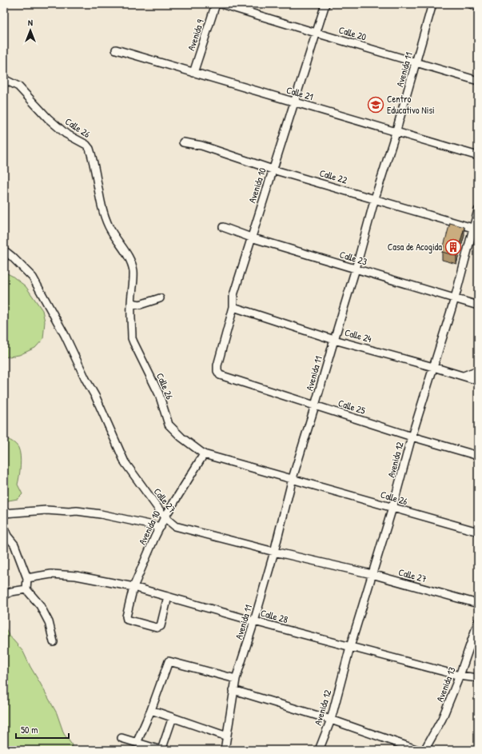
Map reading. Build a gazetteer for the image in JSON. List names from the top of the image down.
{
  "streets": {
    "street": [
      "Calle 20",
      "Avenida 9",
      "Avenida 11",
      "Calle 21",
      "Calle 26",
      "Calle 22",
      "Avenida 10",
      "Calle 23",
      "Calle 24",
      "Calle 25",
      "Avenida 12",
      "Calle 27",
      "Calle 28",
      "Avenida 13"
    ]
  },
  "crossings": [
    ["Calle 20", "Avenida 11"],
    ["Calle 20", "Avenida 10"],
    ["Avenida 9", "Calle 21"],
    ["Avenida 11", "Calle 21"],
    ["Avenida 11", "Calle 26"],
    ["Avenida 11", "Calle 22"],
    ["Avenida 11", "Calle 23"],
    ["Avenida 11", "Calle 24"],
    ["Avenida 11", "Calle 25"],
    ["Avenida 11", "Calle 27"],
    ["Avenida 11", "Calle 28"],
    ["Calle 21", "Avenida 10"],
    ["Calle 26", "Avenida 10"],
    ["Calle 26", "Avenida 12"],
    ["Calle 22", "Avenida 10"],
    ["Calle 22", "Avenida 12"],
    ["Avenida 10", "Calle 23"],
    ["Avenida 10", "Calle 24"],
    ["Avenida 10", "Calle 25"],
    ["Avenida 10", "Calle 27"],
    ["Avenida 10", "Calle 28"],
    ["Calle 23", "Avenida 12"],
    ["Calle 24", "Avenida 12"],
    ["Calle 25", "Avenida 12"],
    ["Avenida 12", "Calle 27"],
    ["Avenida 12", "Calle 28"],
    ["Calle 28", "Avenida 13"]
  ],
  "places": {
    "school or university": ["Centro Educativo Nisi"],
    "building": ["Casa de Acogida"]
  },
  "scale_bar": "50 m",
  "north": "top"
}
